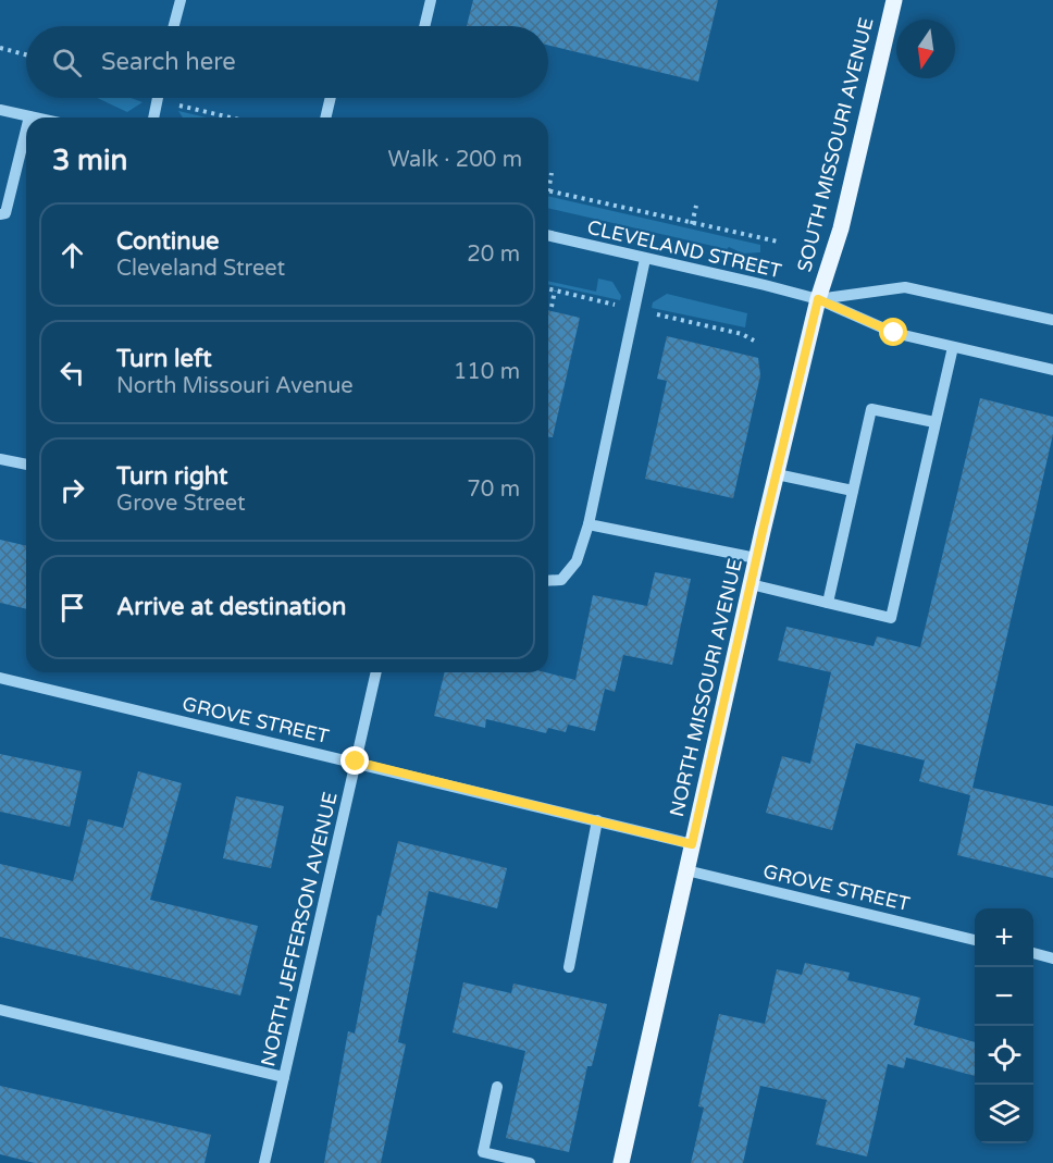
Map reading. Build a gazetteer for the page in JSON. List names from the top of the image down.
{
  "streets": {
    "main road": ["SOUTH MISSOURI AVENUE", "NORTH MISSOURI AVENUE"],
    "street": ["CLEVELAND STREET", "GROVE STREET", "NORTH JEFFERSON AVENUE"]
  },
  "crossings": [
    ["SOUTH MISSOURI AVENUE", "CLEVELAND STREET"],
    ["SOUTH MISSOURI AVENUE", "NORTH MISSOURI AVENUE"],
    ["CLEVELAND STREET", "NORTH MISSOURI AVENUE"],
    ["NORTH MISSOURI AVENUE", "GROVE STREET"],
    ["GROVE STREET", "NORTH JEFFERSON AVENUE"]
  ],
  "north": "bottom",
  "page": {
    "search": "Search here",
    "heading": ["3 min", "Walk · 200 m"],
    "list": [
      ["Continue", "Cleveland Street", "20 m"],
      ["Turn left", "North Missouri Avenue", "110 m"],
      ["Turn right", "Grove Street", "70 m"],
      "Arrive at destination"
    ],
    "map_buttons": ["+", "−"]
  }
}
